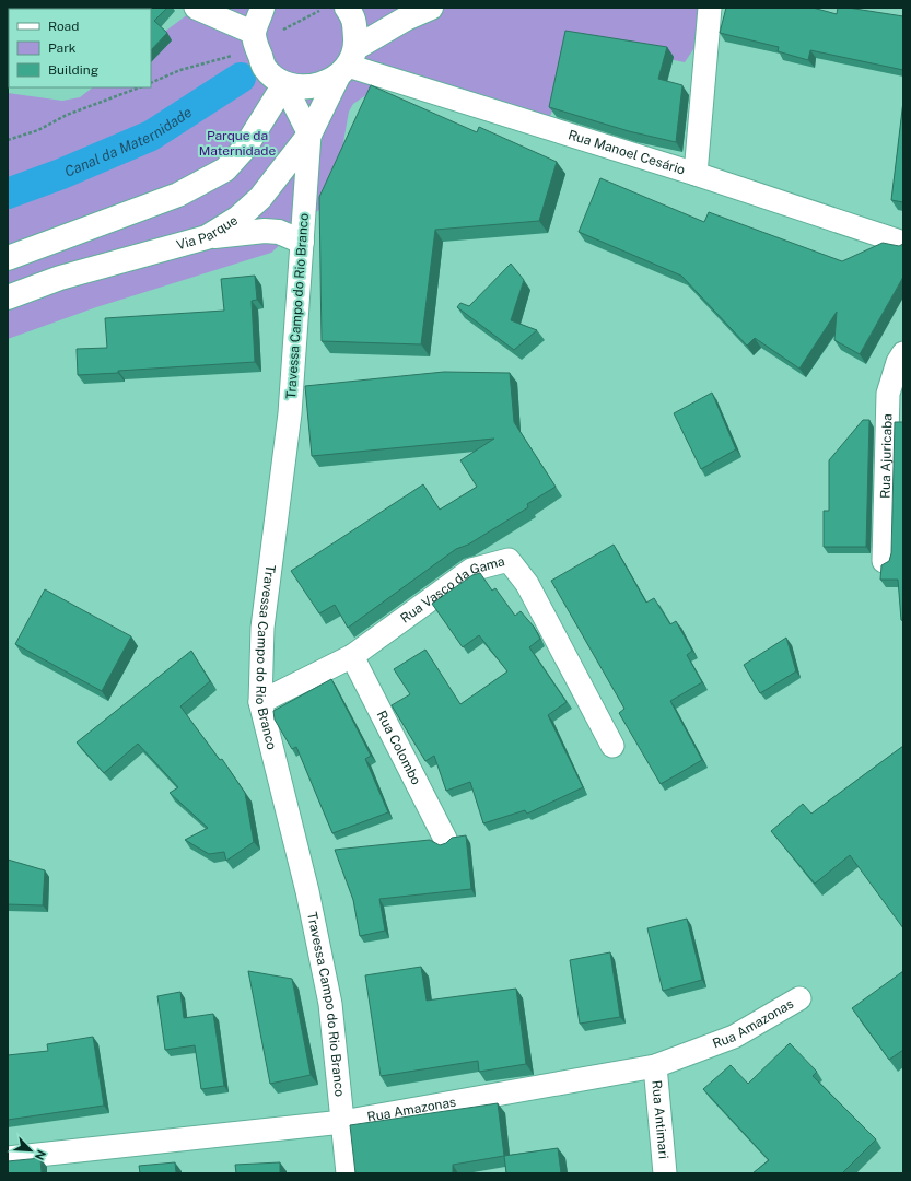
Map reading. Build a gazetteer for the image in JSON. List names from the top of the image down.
{
  "streets": {
    "street": [
      "Rua Manoel Cesário",
      "Via Parque",
      "Travessa Campo do Rio Branco",
      "Rua Ajuricaba",
      "Rua Vasco da Gama",
      "Rua Colombo",
      "Rua Amazonas",
      "Rua Antimari"
    ]
  },
  "crossings": [
    ["Rua Manoel Cesário", "Via Parque"],
    ["Via Parque", "Travessa Campo do Rio Branco"],
    ["Travessa Campo do Rio Branco", "Rua Vasco da Gama"],
    ["Travessa Campo do Rio Branco", "Rua Amazonas"],
    ["Rua Vasco da Gama", "Rua Colombo"],
    ["Rua Amazonas", "Rua Antimari"]
  ],
  "water": ["Canal da Maternidade"],
  "parks": ["Parque da Maternidade"],
  "legend": ["Road", "Park", "Building"],
  "north": "bottom right"
}
